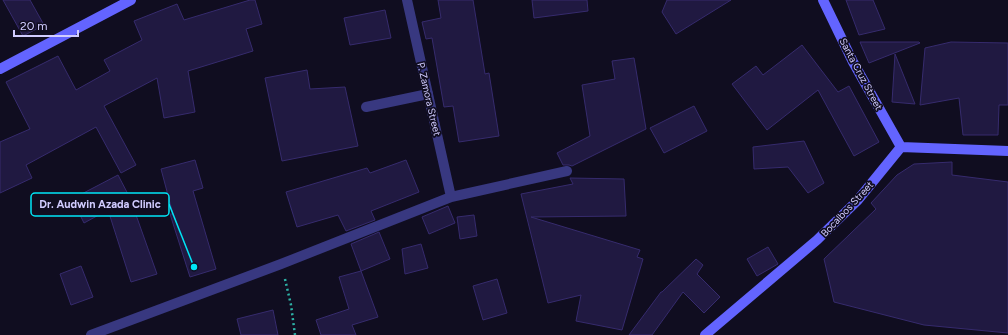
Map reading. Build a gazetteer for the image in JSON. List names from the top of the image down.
{
  "streets": {
    "street": ["Santa Cruz Street", "P. Zamora Street", "Bocalbos Street"]
  },
  "crossings": [
    ["Santa Cruz Street", "Bocalbos Street"]
  ],
  "places": ["Dr. Audwin Azada Clinic"],
  "scale_bar": "20 m"
}
